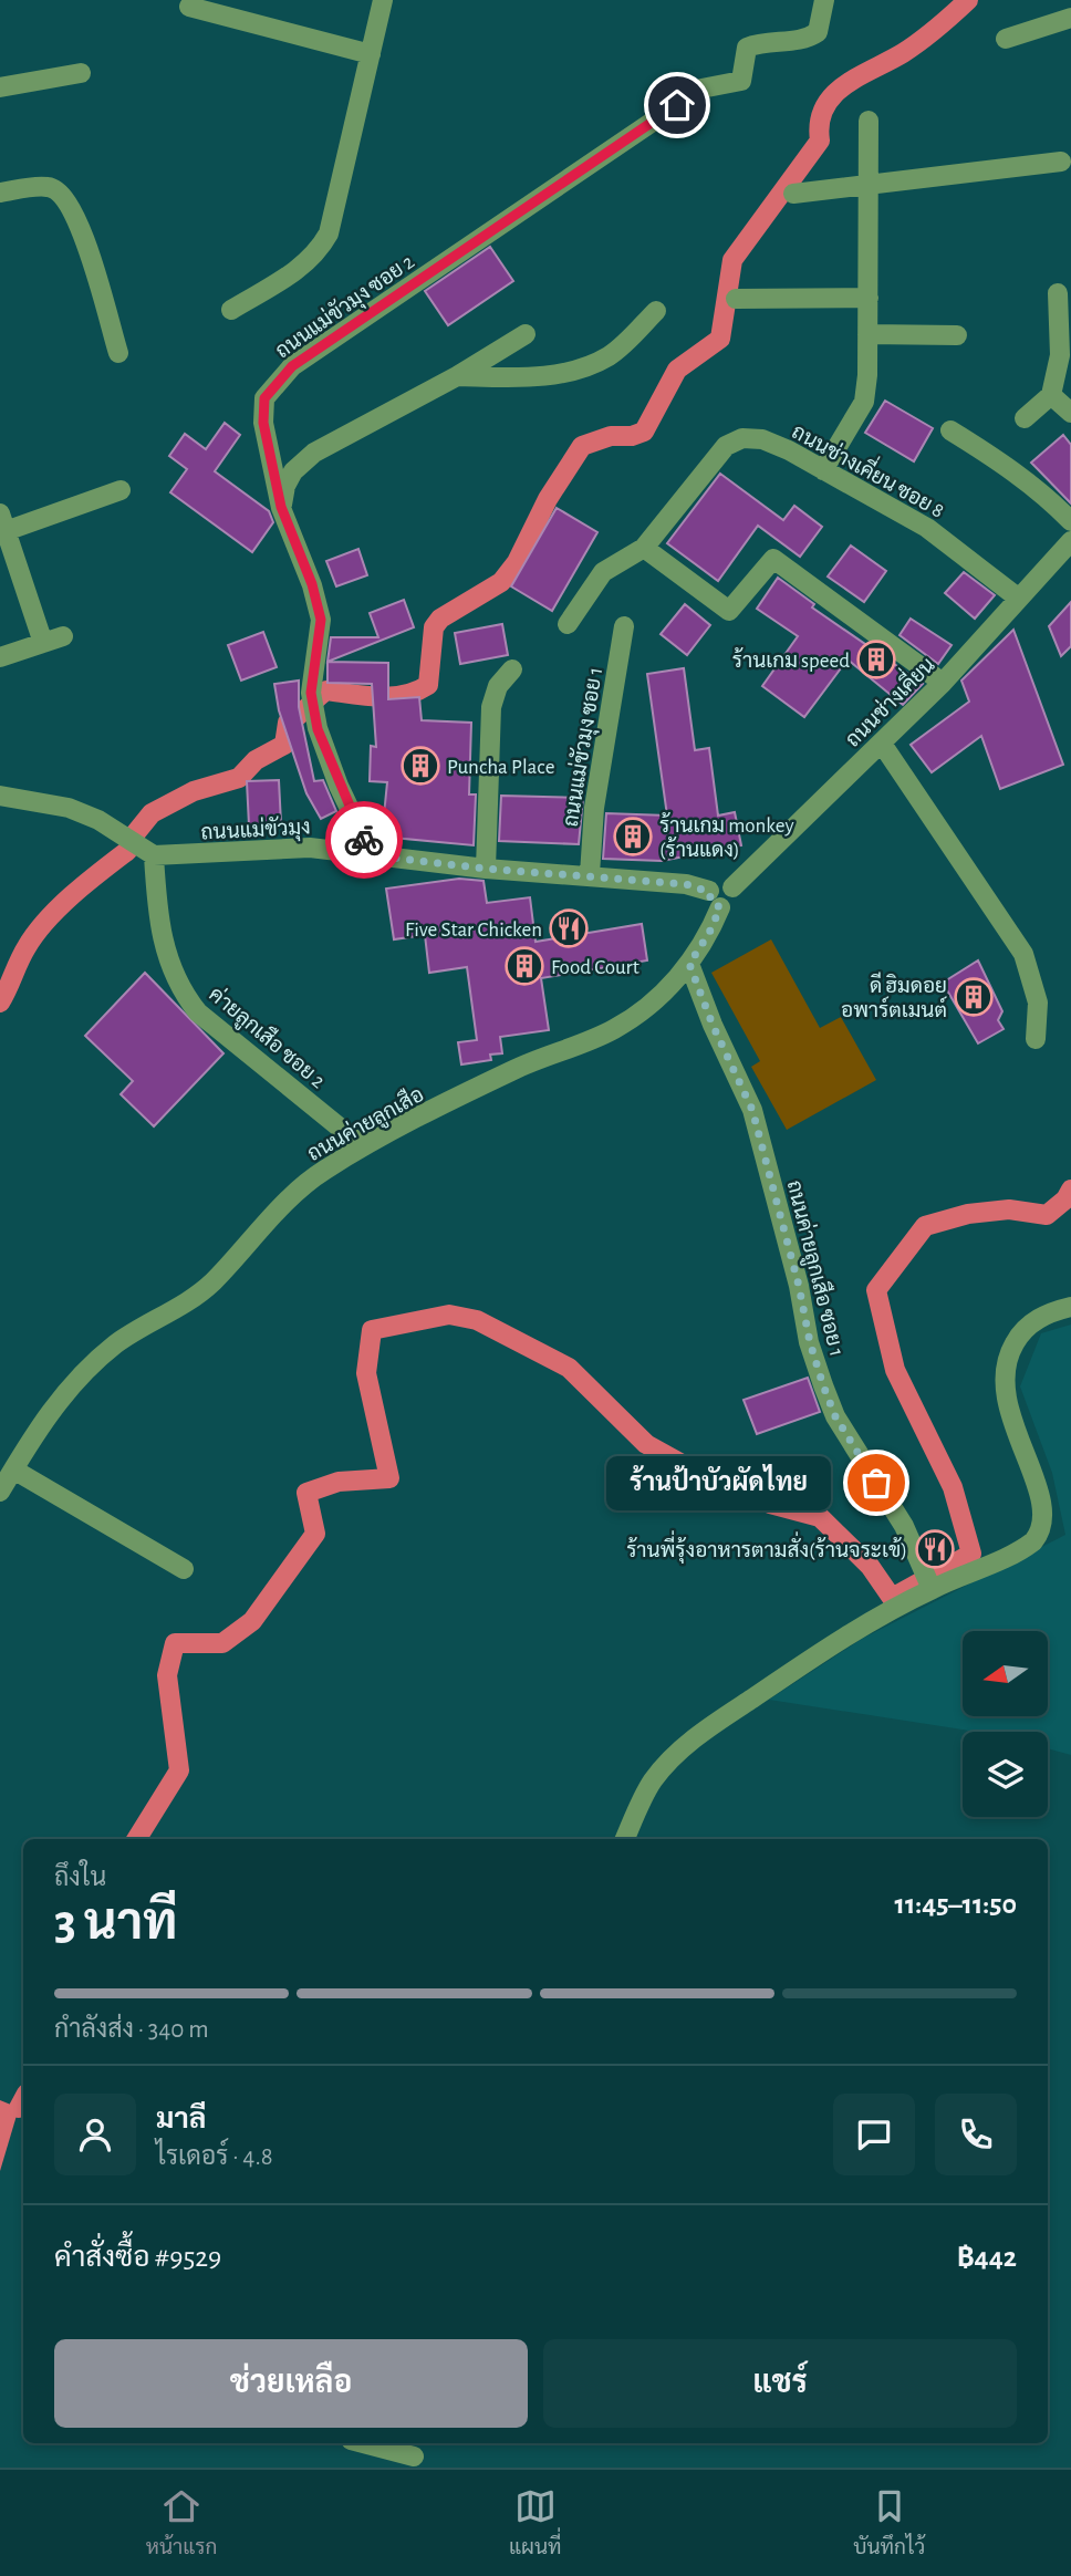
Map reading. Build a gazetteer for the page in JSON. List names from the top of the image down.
{
  "streets": {
    "street": [
      "ถนนแม่ขัวมุง ซอย 2",
      "ถนนช่างเคี่ยน ซอย 8",
      "ถนนช่างเคี่ยน",
      "ถนนแม่ขัวมุง ซอย 1",
      "ถนนแม่ขัวมุง",
      "ค่ายลูกเสือ ซอย 2",
      "ถนนค่ายลูกเสือ",
      "ถนนค่ายลูกเสือ ซอย 1"
    ]
  },
  "crossings": [
    ["ถนนแม่ขัวมุง ซอย 2", "ถนนแม่ขัวมุง"],
    ["ถนนช่างเคี่ยน ซอย 8", "ถนนช่างเคี่ยน"],
    ["ถนนช่างเคี่ยน", "ถนนแม่ขัวมุง"],
    ["ถนนช่างเคี่ยน", "ถนนค่ายลูกเสือ"],
    ["ถนนแม่ขัวมุง ซอย 1", "ถนนแม่ขัวมุง"],
    ["ถนนแม่ขัวมุง", "ค่ายลูกเสือ ซอย 2"],
    ["ถนนแม่ขัวมุง", "ถนนค่ายลูกเสือ"],
    ["ค่ายลูกเสือ ซอย 2", "ถนนค่ายลูกเสือ"],
    ["ถนนค่ายลูกเสือ", "ถนนค่ายลูกเสือ ซอย 1"]
  ],
  "places": {
    "building": [
      "ร้านเกม speed",
      "Puncha Place",
      "ร้านเกม monkey (ร้านแดง)",
      "Food Court",
      "ดี ฮิมดอย อพาร์ตเมนต์"
    ],
    "restaurant": ["Five Star Chicken", "ร้านพี่รุ้งอาหารตามสั่ง(ร้านจระเข้)"],
    "other": ["ร้านป้าบัวผัดไทย"]
  },
  "north": "left",
  "page": {
    "bubble": "ร้านป้าบัวผัดไทย",
    "heading": ["3 นาที", "ถึงใน", "11:45–11:50"],
    "panel": [
      "มาลี",
      "ไรเดอร์ · 4.8",
      "คำสั่งซื้อ #9529",
      "฿442"
    ],
    "bar": "กำลังส่ง · 340 m",
    "buttons": ["ช่วยเหลือ", "แชร์"],
    "tabs": ["หน้าแรก", "แผนที่", "บันทึกไว้"]
  }
}
